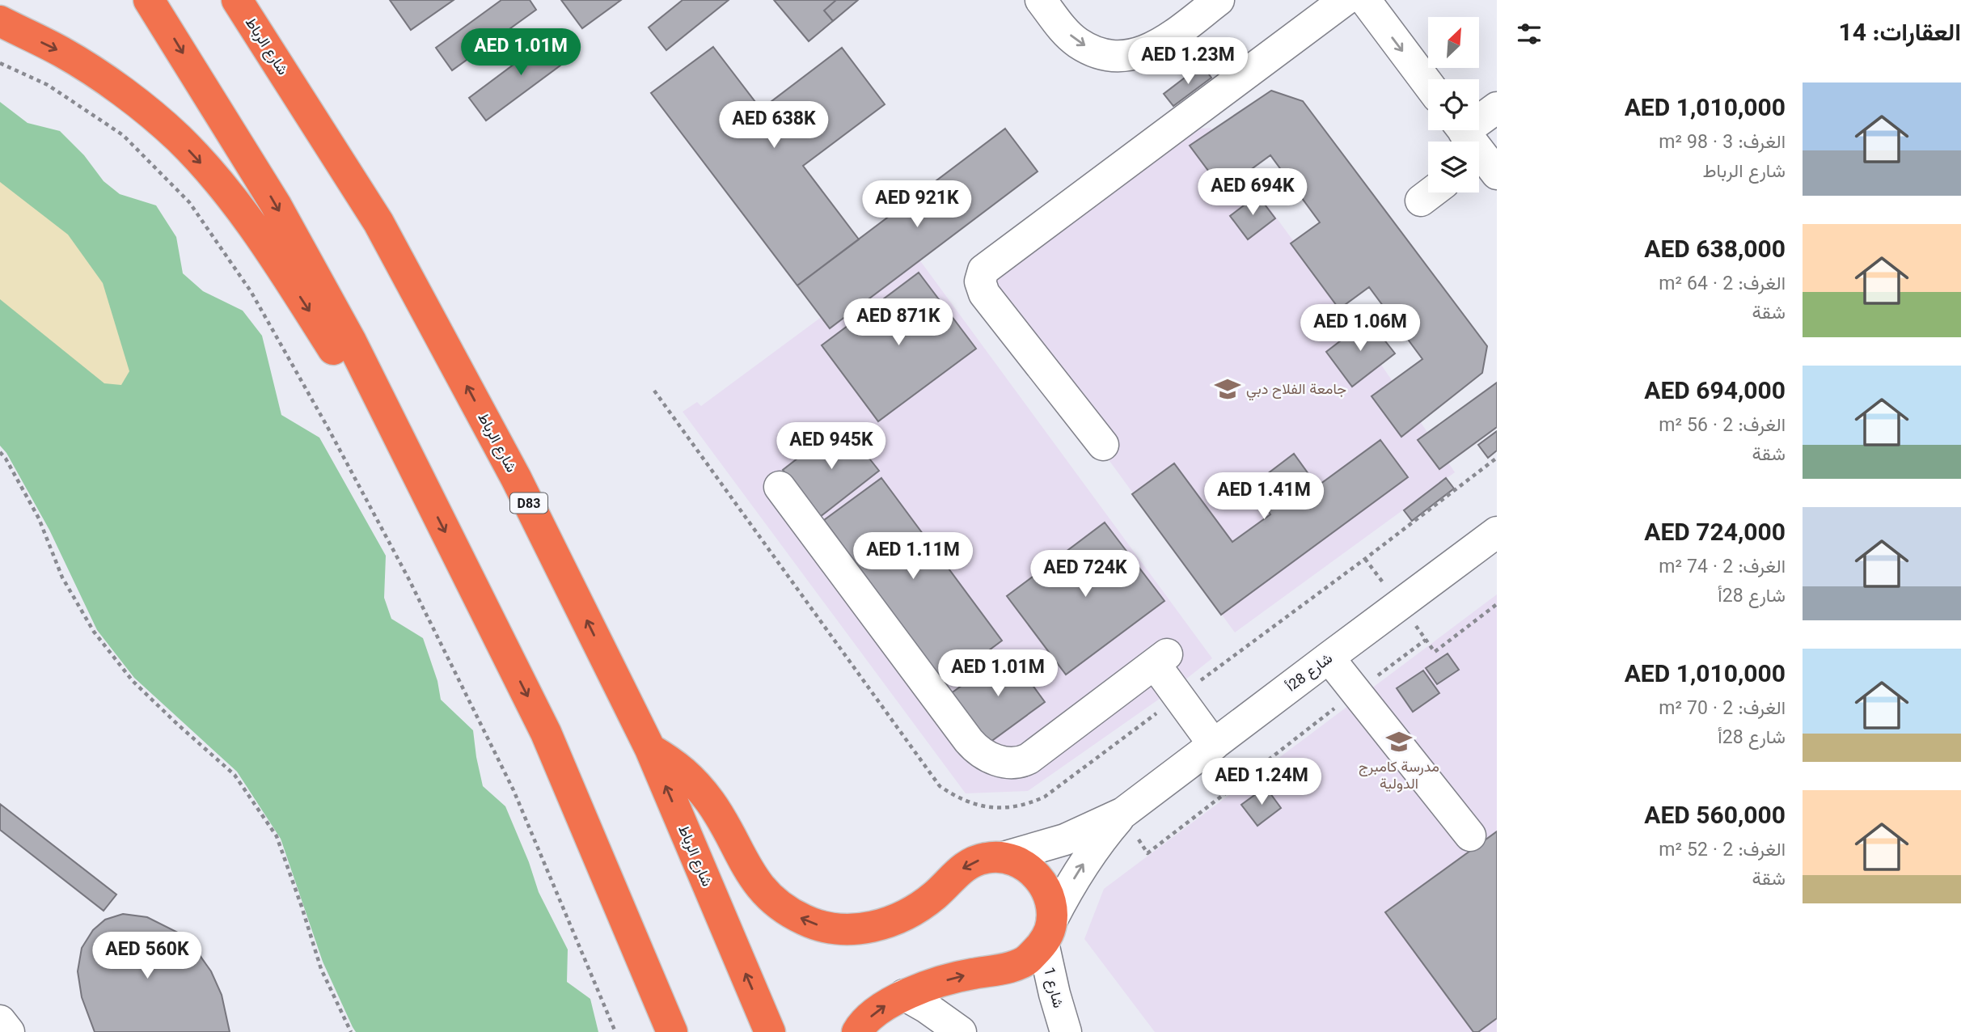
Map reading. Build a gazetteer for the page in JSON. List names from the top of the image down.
{
  "streets": {
    "highway": ["شارع الرباط", "D83"],
    "street": ["شارع 28أ", "شارع 1"]
  },
  "crossings": [
    ["شارع 28أ", "شارع 1"]
  ],
  "places": {
    "school or university": ["جامعة الفلاح دبي", "مدرسة كامبرج الدولية"]
  },
  "north": "top right",
  "page": {
    "heading": "العقارات: 14",
    "price": [
      "AED 1.01M",
      "AED 1.23M",
      "AED 638K",
      "AED 694K",
      "AED 921K",
      "AED 871K",
      "AED 1.06M",
      "AED 945K",
      "AED 1.41M",
      "AED 1.11M",
      "AED 724K",
      "AED 1.01M",
      "AED 1.24M",
      "AED 560K"
    ],
    "list": [
      {
        "name": "AED 1,010,000",
        "note": "الغرف: 3 · 98 m² · شارع الرباط"
      },
      {
        "name": "AED 638,000",
        "note": "الغرف: 2 · 64 m² · شقة"
      },
      {
        "name": "AED 694,000",
        "note": "الغرف: 2 · 56 m² · شقة"
      },
      {
        "name": "AED 724,000",
        "note": "الغرف: 2 · 74 m² · شارع 28أ"
      },
      {
        "name": "AED 1,010,000",
        "note": "الغرف: 2 · 70 m² · شارع 28أ"
      },
      {
        "name": "AED 560,000",
        "note": "الغرف: 2 · 52 m² · شقة"
      }
    ]
  }
}
